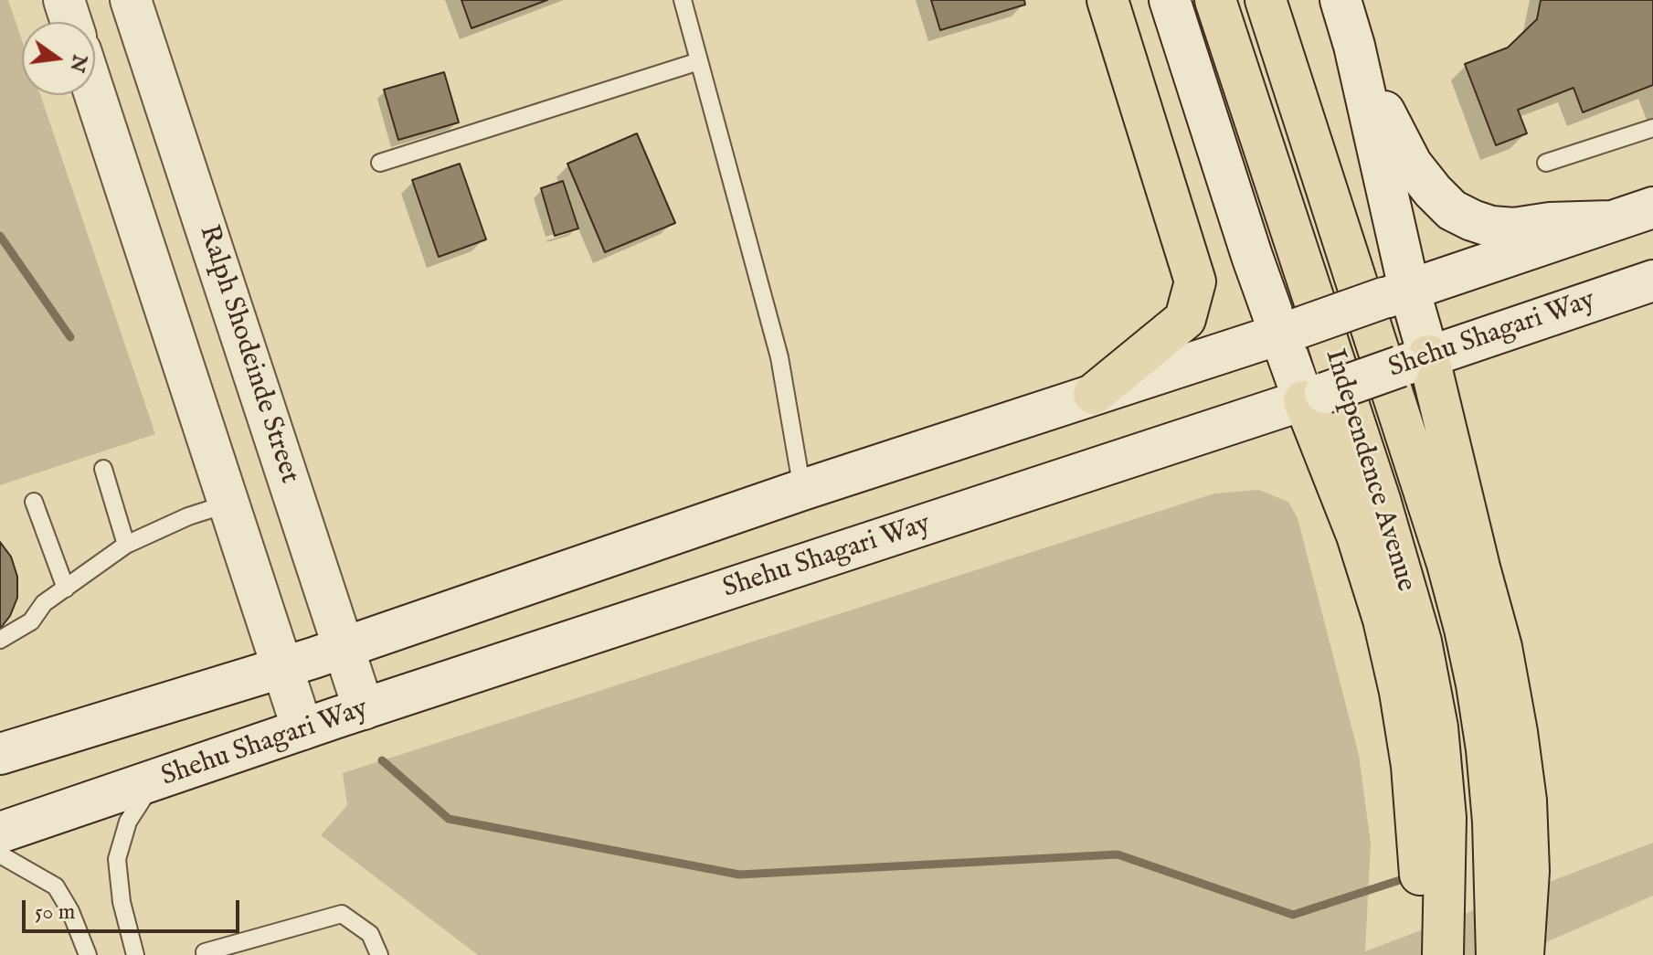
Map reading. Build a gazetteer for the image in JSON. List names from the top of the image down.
{
  "streets": {
    "main road": ["Shehu Shagari Way", "Ralph Shodeinde Street", "Independence Avenue"]
  },
  "crossings": [
    ["Shehu Shagari Way", "Ralph Shodeinde Street"]
  ],
  "scale_bar": "50 m",
  "north": "right"
}
